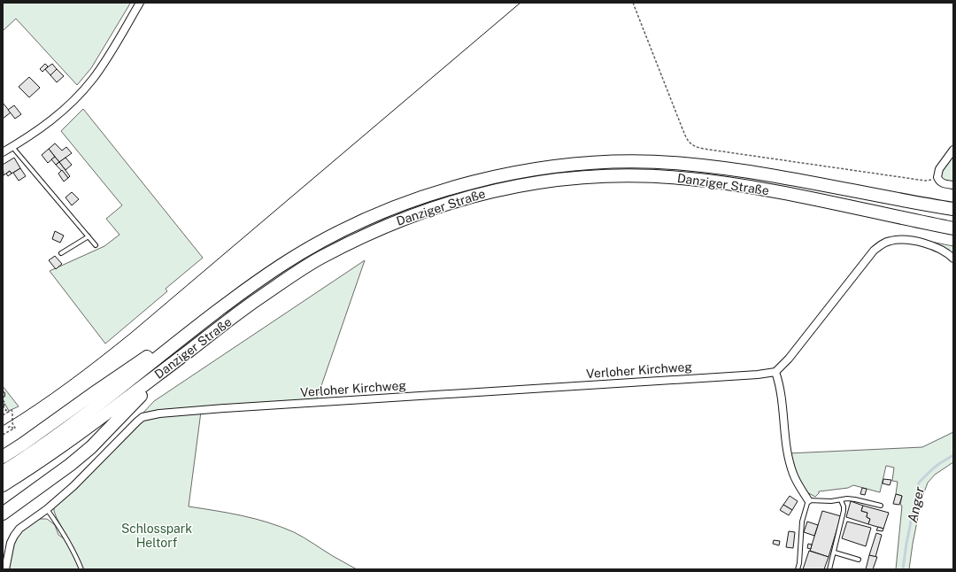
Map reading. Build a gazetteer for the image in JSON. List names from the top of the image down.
{
  "streets": {
    "highway": ["Danziger Straße"],
    "street": ["Verloher Kirchweg"]
  },
  "water": ["Anger"],
  "parks": ["Schlosspark Heltorf"]
}
